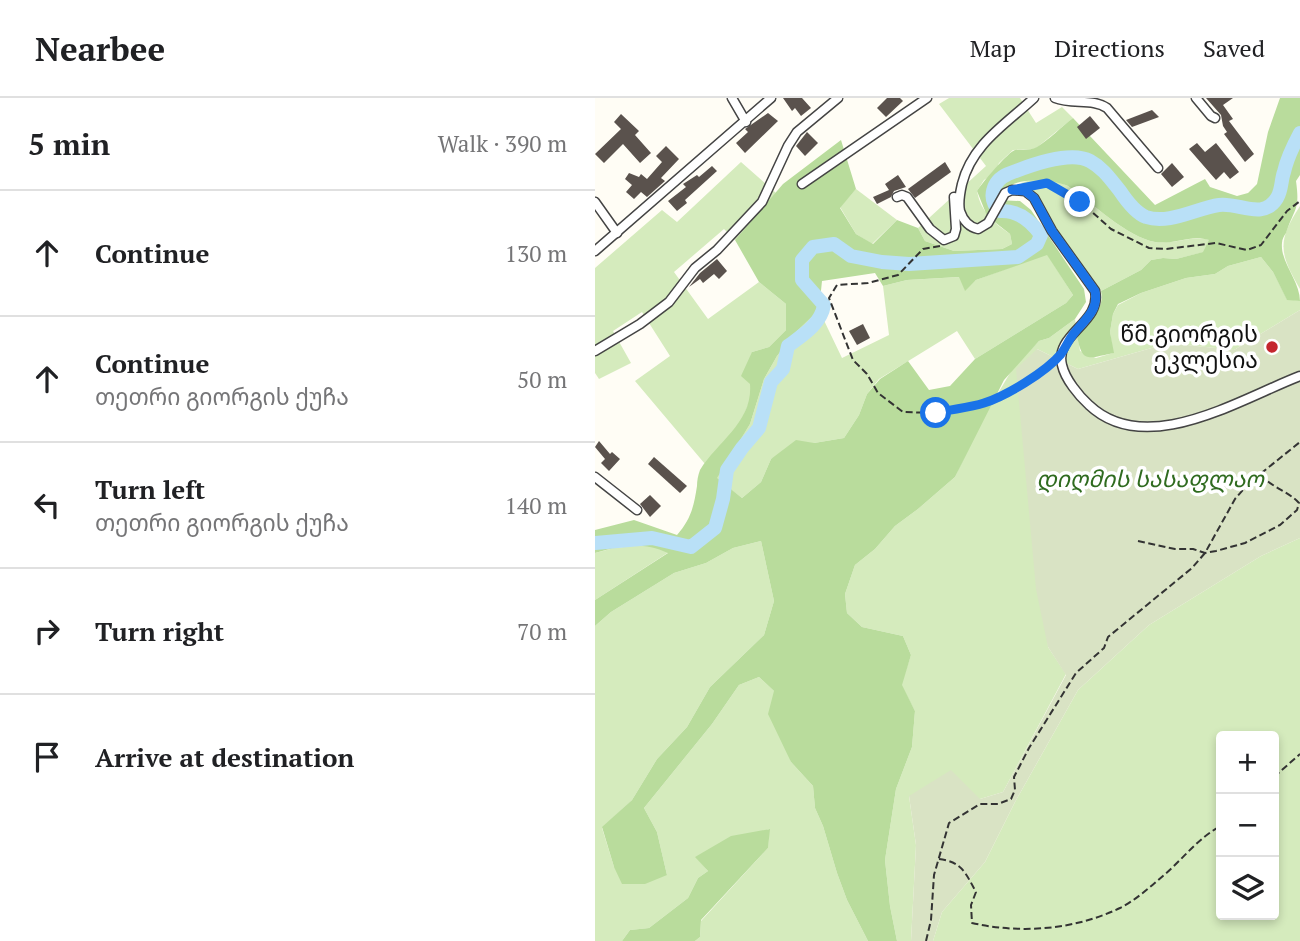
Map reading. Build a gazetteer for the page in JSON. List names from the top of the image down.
{
  "parks": ["დიღმის სასაფლაო"],
  "places": ["წმ.გიორგის ეკლესია"],
  "page": {
    "header": "Nearbee",
    "nav": ["Map", "Directions", "Saved"],
    "heading": ["5 min", "Walk · 390 m"],
    "list": [
      ["Continue", "130 m"],
      ["Continue", "თეთრი გიორგის ქუჩა", "50 m"],
      ["Turn left", "თეთრი გიორგის ქუჩა", "140 m"],
      ["Turn right", "70 m"],
      "Arrive at destination"
    ],
    "map_buttons": ["+", "−"]
  }
}
